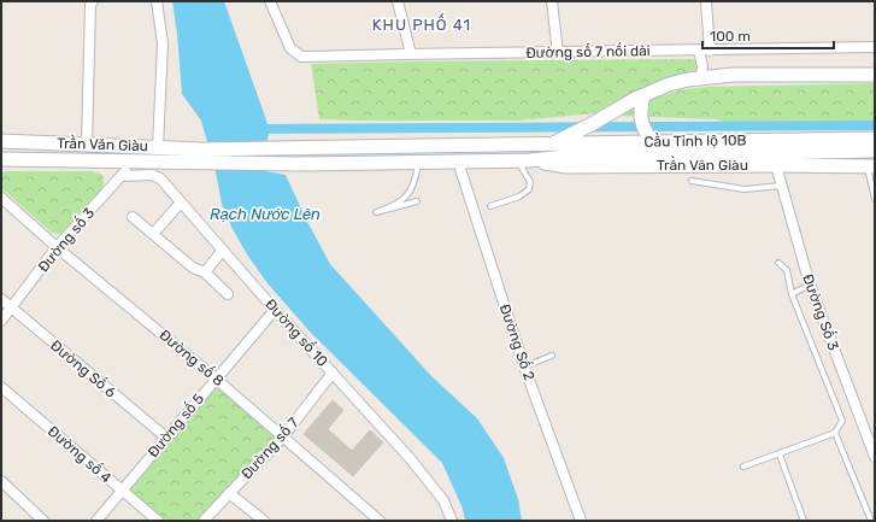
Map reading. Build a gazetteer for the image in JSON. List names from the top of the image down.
{
  "streets": {
    "main road": ["Cầu Tỉnh lộ 10B", "Trần Văn Giàu"],
    "street": [
      "Đường số 7 nối dài",
      "Đường số 3",
      "Đường Số 3",
      "Đường số 10",
      "Đường Số 2",
      "Đường số 8",
      "Đường Số 6",
      "Đường số 5",
      "Đường số 7",
      "Đường số 4"
    ]
  },
  "crossings": [
    ["Cầu Tỉnh lộ 10B", "Trần Văn Giàu"],
    ["Trần Văn Giàu", "Đường số 3"],
    ["Trần Văn Giàu", "Đường Số 3"],
    ["Trần Văn Giàu", "Đường Số 2"],
    ["Đường số 3", "Đường số 10"],
    ["Đường số 3", "Đường số 8"],
    ["Đường số 3", "Đường Số 6"],
    ["Đường số 10", "Đường số 5"],
    ["Đường số 10", "Đường số 7"],
    ["Đường số 8", "Đường số 5"],
    ["Đường số 8", "Đường số 7"],
    ["Đường Số 6", "Đường số 5"],
    ["Đường số 5", "Đường số 4"]
  ],
  "districts": ["KHU PHỐ 41"],
  "water": ["Rạch Nước Lên"],
  "scale_bar": "100 m"
}
